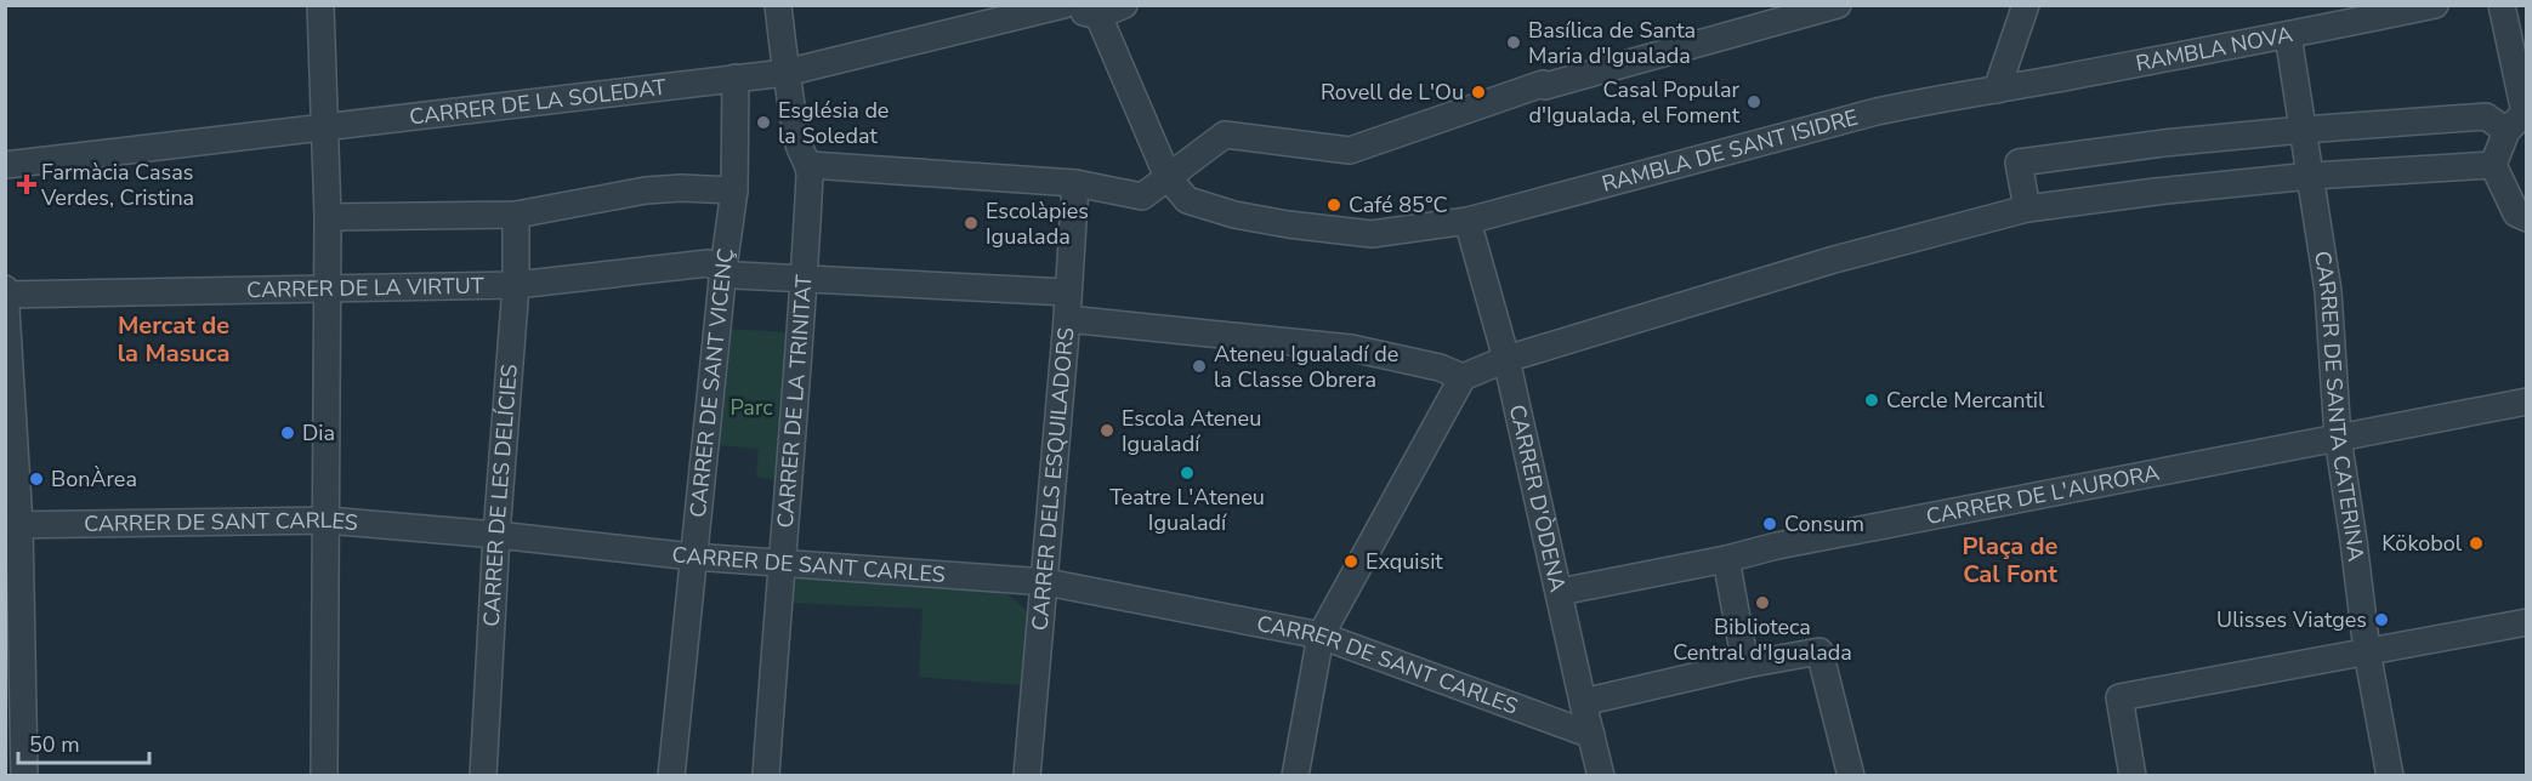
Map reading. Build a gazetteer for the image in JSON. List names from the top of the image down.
{
  "streets": {
    "street": [
      "RAMBLA NOVA",
      "CARRER DE LA SOLEDAT",
      "RAMBLA DE SANT ISIDRE",
      "CARRER DE LA VIRTUT",
      "CARRER DE SANT VICENÇ",
      "CARRER DE LA TRINITAT",
      "CARRER DE SANTA CATERINA",
      "CARRER DELS ESQUILADORS",
      "CARRER DE LES DELÍCIES",
      "CARRER DE L'AURORA",
      "CARRER D'ÒDENA",
      "CARRER DE SANT CARLES"
    ]
  },
  "crossings": [
    ["RAMBLA NOVA", "RAMBLA DE SANT ISIDRE"],
    ["RAMBLA NOVA", "CARRER DE SANTA CATERINA"],
    ["CARRER DE LA SOLEDAT", "CARRER DE SANT VICENÇ"],
    ["CARRER DE LA SOLEDAT", "CARRER DE LA TRINITAT"],
    ["RAMBLA DE SANT ISIDRE", "CARRER D'ÒDENA"],
    ["CARRER DE LA VIRTUT", "CARRER DE SANT VICENÇ"],
    ["CARRER DE LA VIRTUT", "CARRER DE LA TRINITAT"],
    ["CARRER DE LA VIRTUT", "CARRER DELS ESQUILADORS"],
    ["CARRER DE LA VIRTUT", "CARRER DE LES DELÍCIES"],
    ["CARRER DE SANT VICENÇ", "CARRER DE SANT CARLES"],
    ["CARRER DE LA TRINITAT", "CARRER DE SANT CARLES"],
    ["CARRER DE SANTA CATERINA", "CARRER DE L'AURORA"],
    ["CARRER DELS ESQUILADORS", "CARRER DE SANT CARLES"],
    ["CARRER DE LES DELÍCIES", "CARRER DE SANT CARLES"],
    ["CARRER DE L'AURORA", "CARRER D'ÒDENA"],
    ["CARRER D'ÒDENA", "CARRER DE SANT CARLES"]
  ],
  "districts": ["Mercat de la Masuca", "Plaça de Cal Font"],
  "parks": ["Parc"],
  "places": {
    "other": [
      "Basílica de Santa Maria d'Igualada",
      "Rovell de L'Ou",
      "Casal Popular d'Igualada, el Foment",
      "Església de la Soledat",
      "Café 85°C",
      "Escolàpies Igualada",
      "Ateneu Igualadí de la Classe Obrera",
      "Cercle Mercantil",
      "Escola Ateneu Igualadí",
      "Dia",
      "Teatre L'Ateneu Igualadí",
      "BonÀrea",
      "Consum",
      "Kökobol",
      "Exquisit",
      "Biblioteca Central d'Igualada",
      "Ulisses Viatges"
    ],
    "health": ["Farmàcia Casas Verdes, Cristina"]
  },
  "scale_bar": "50 m"
}
